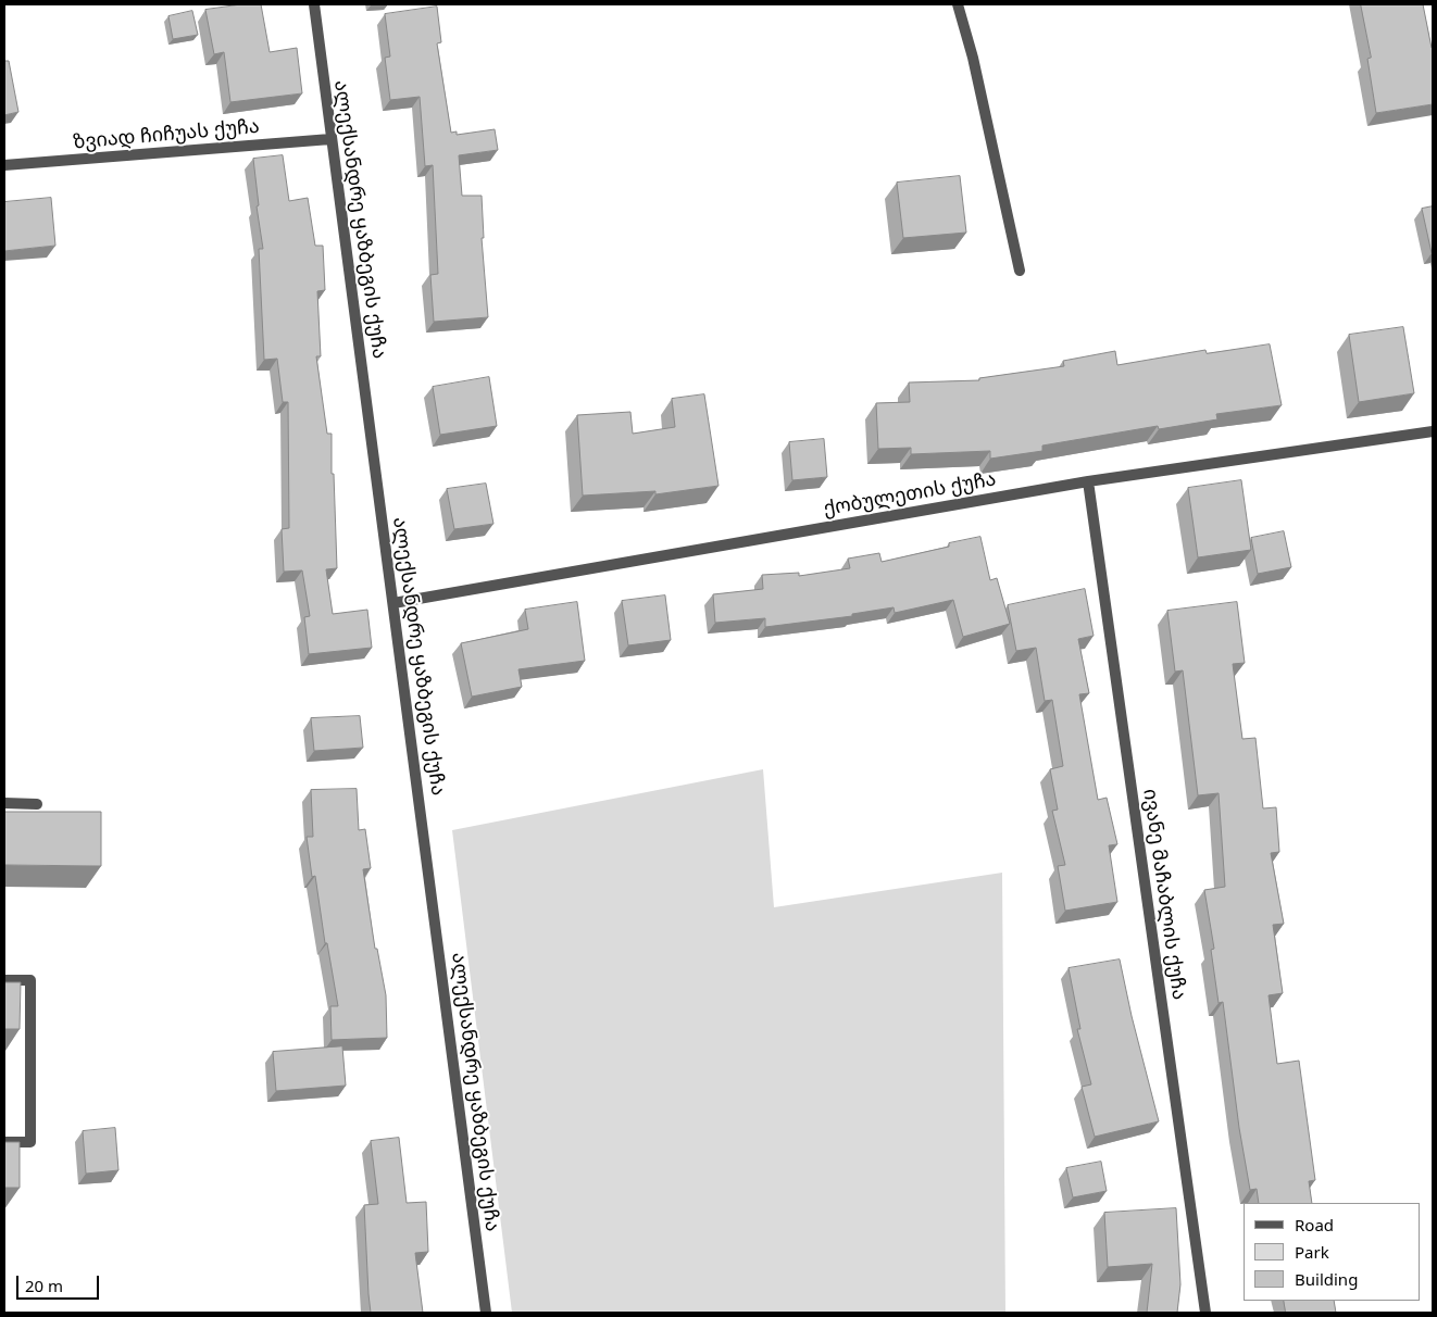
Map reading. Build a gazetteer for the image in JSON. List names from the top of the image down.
{
  "streets": {
    "street": [
      "ზვიად ჩიჩუას ქუჩა",
      "ალექსანდრე ყაზბეგის ქუჩა",
      "ქობულეთის ქუჩა",
      "ივანე მაჩაბლის ქუჩა"
    ]
  },
  "crossings": [
    ["ზვიად ჩიჩუას ქუჩა", "ალექსანდრე ყაზბეგის ქუჩა"],
    ["ალექსანდრე ყაზბეგის ქუჩა", "ქობულეთის ქუჩა"],
    ["ქობულეთის ქუჩა", "ივანე მაჩაბლის ქუჩა"]
  ],
  "legend": ["Road", "Park", "Building"],
  "scale_bar": "20 m"
}
